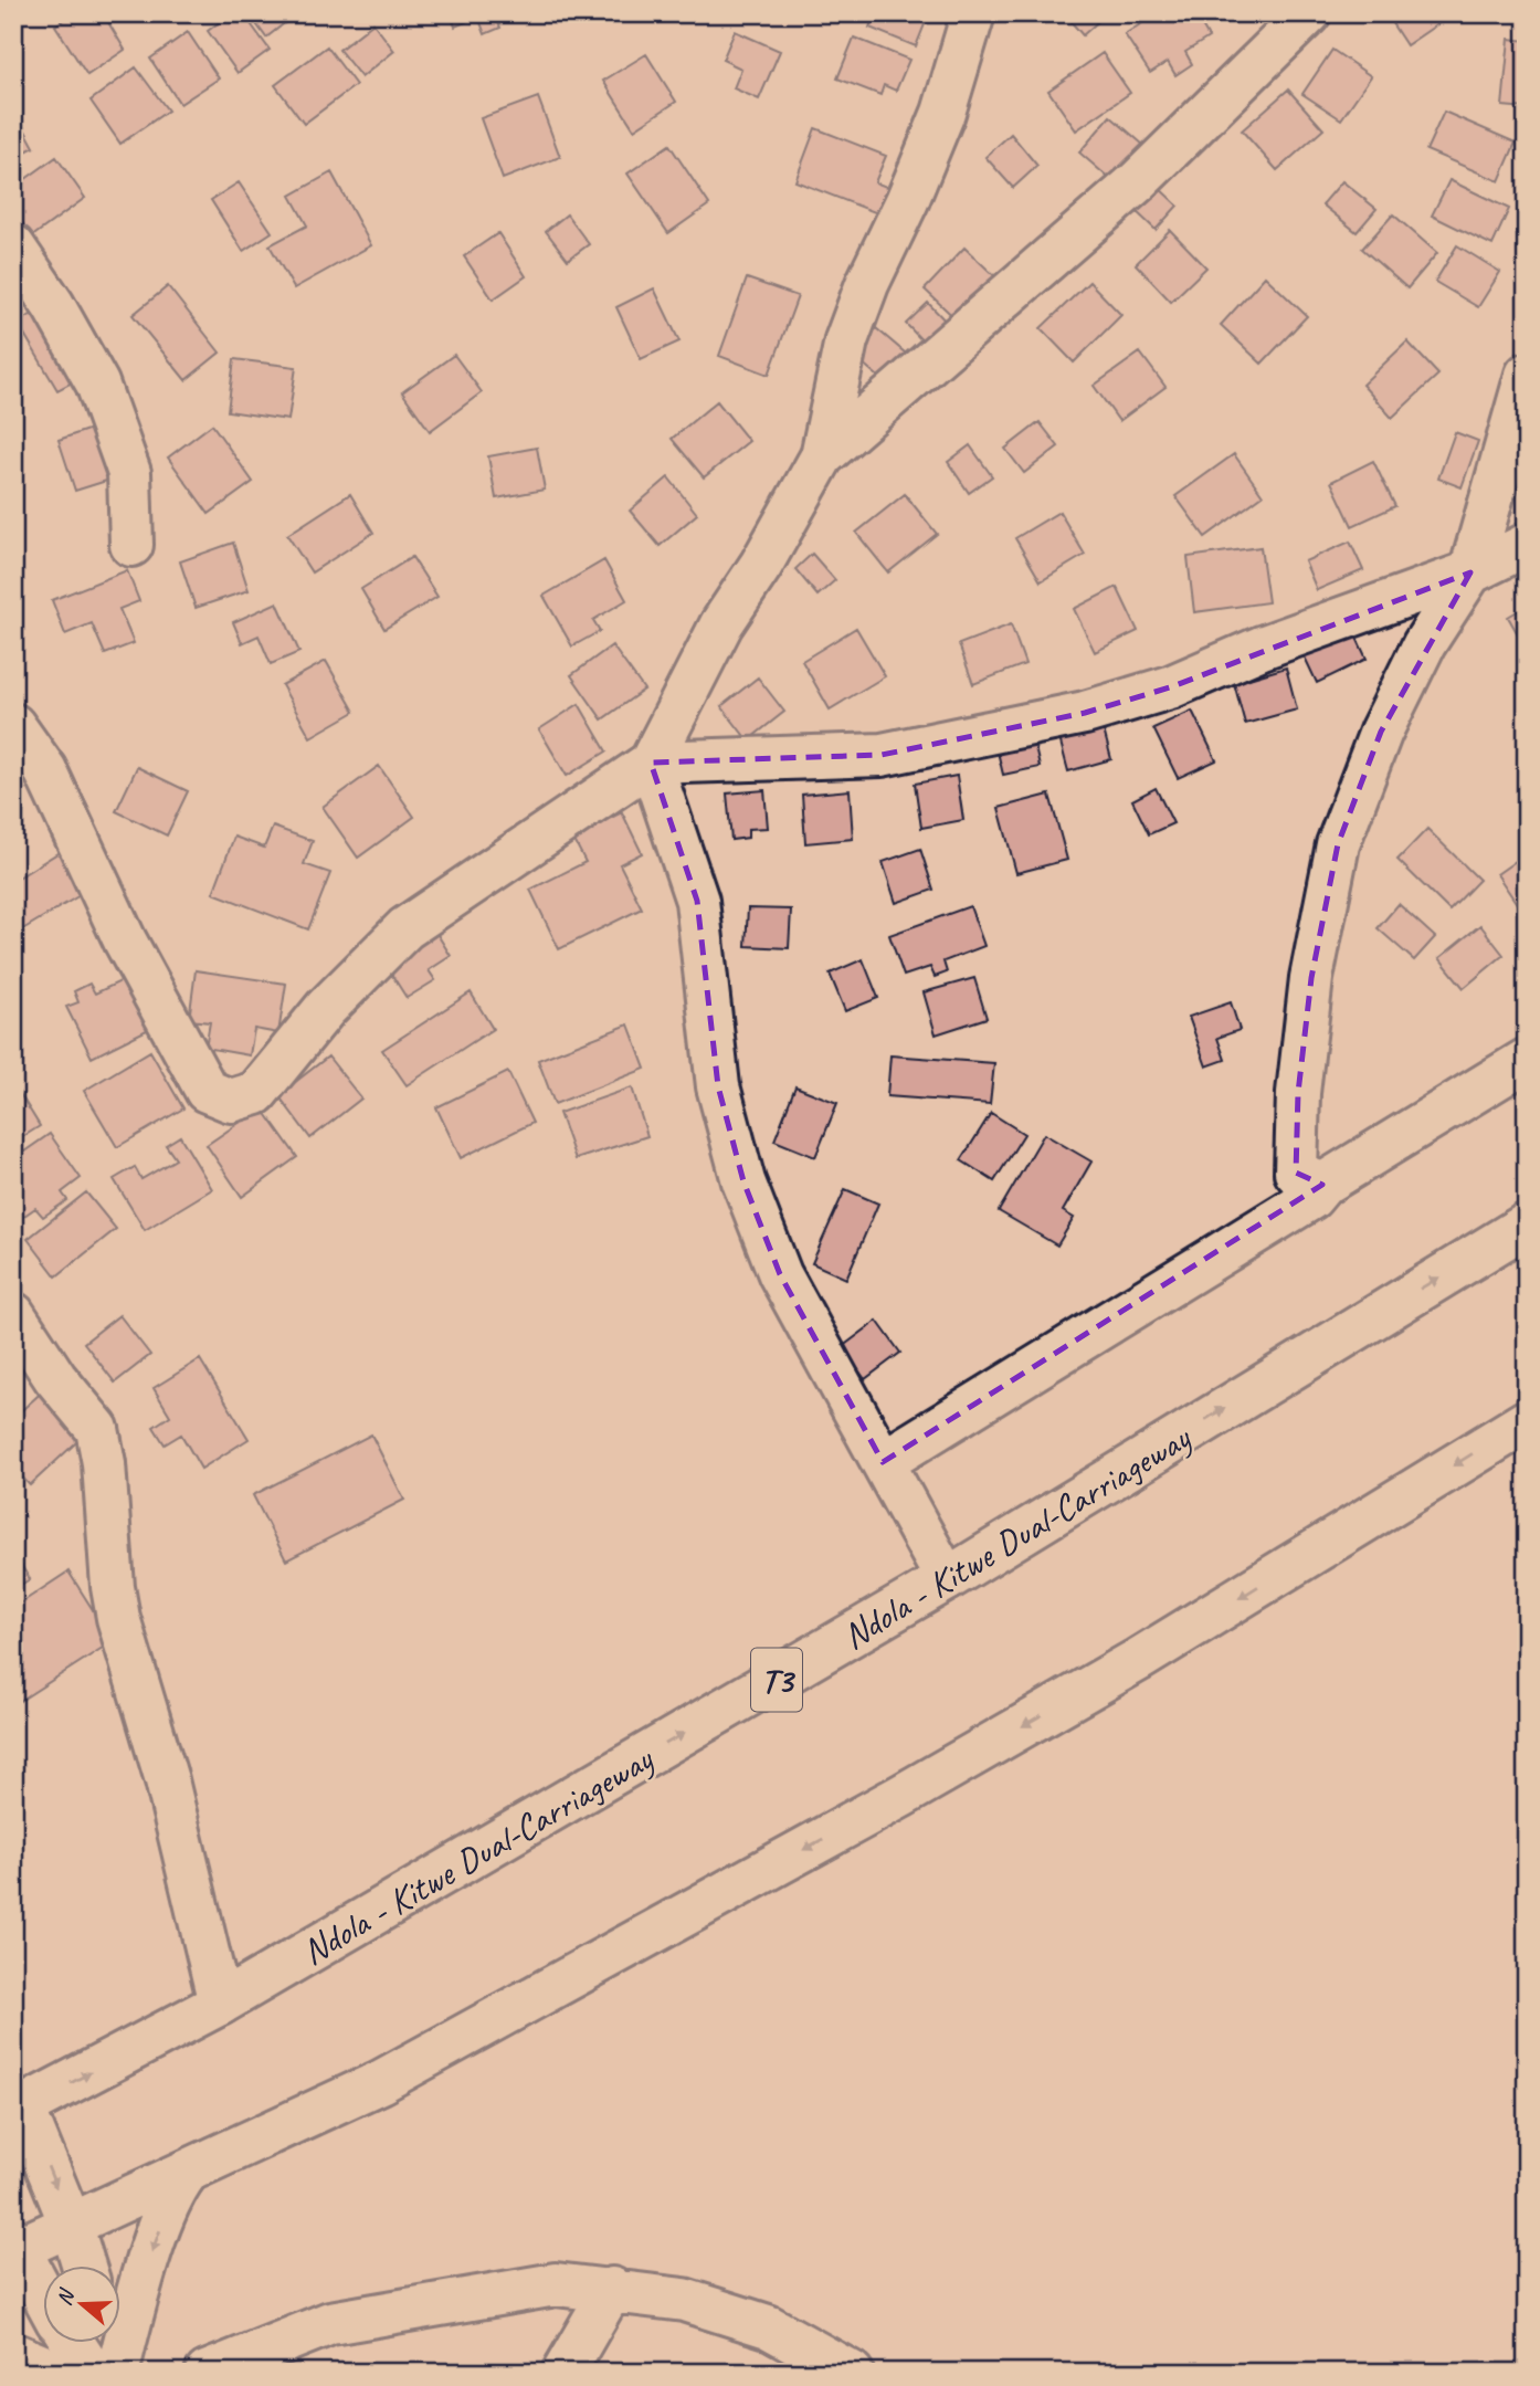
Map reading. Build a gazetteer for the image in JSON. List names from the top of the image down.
{
  "streets": {
    "main road": ["Ndola - Kitwe Dual-Carriageway", "T3"]
  },
  "north": "left"
}
